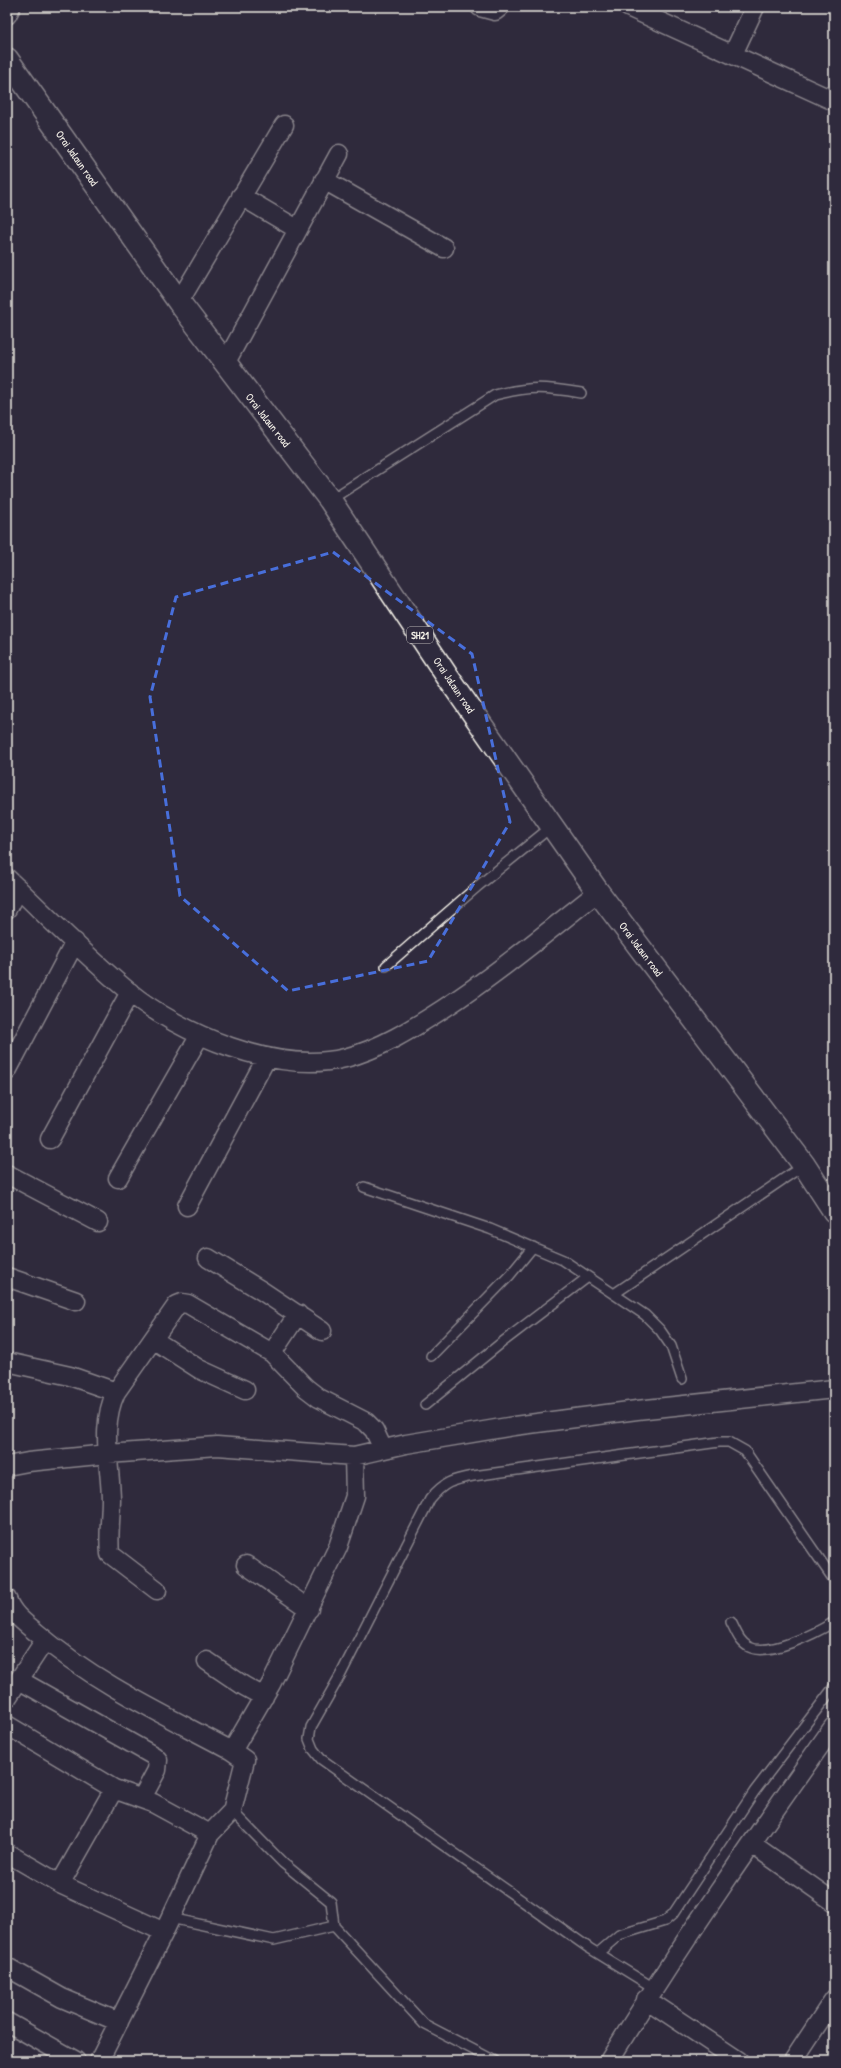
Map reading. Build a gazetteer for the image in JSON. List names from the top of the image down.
{
  "streets": {
    "main road": ["Orai Jalaun road", "SH21"]
  }
}
